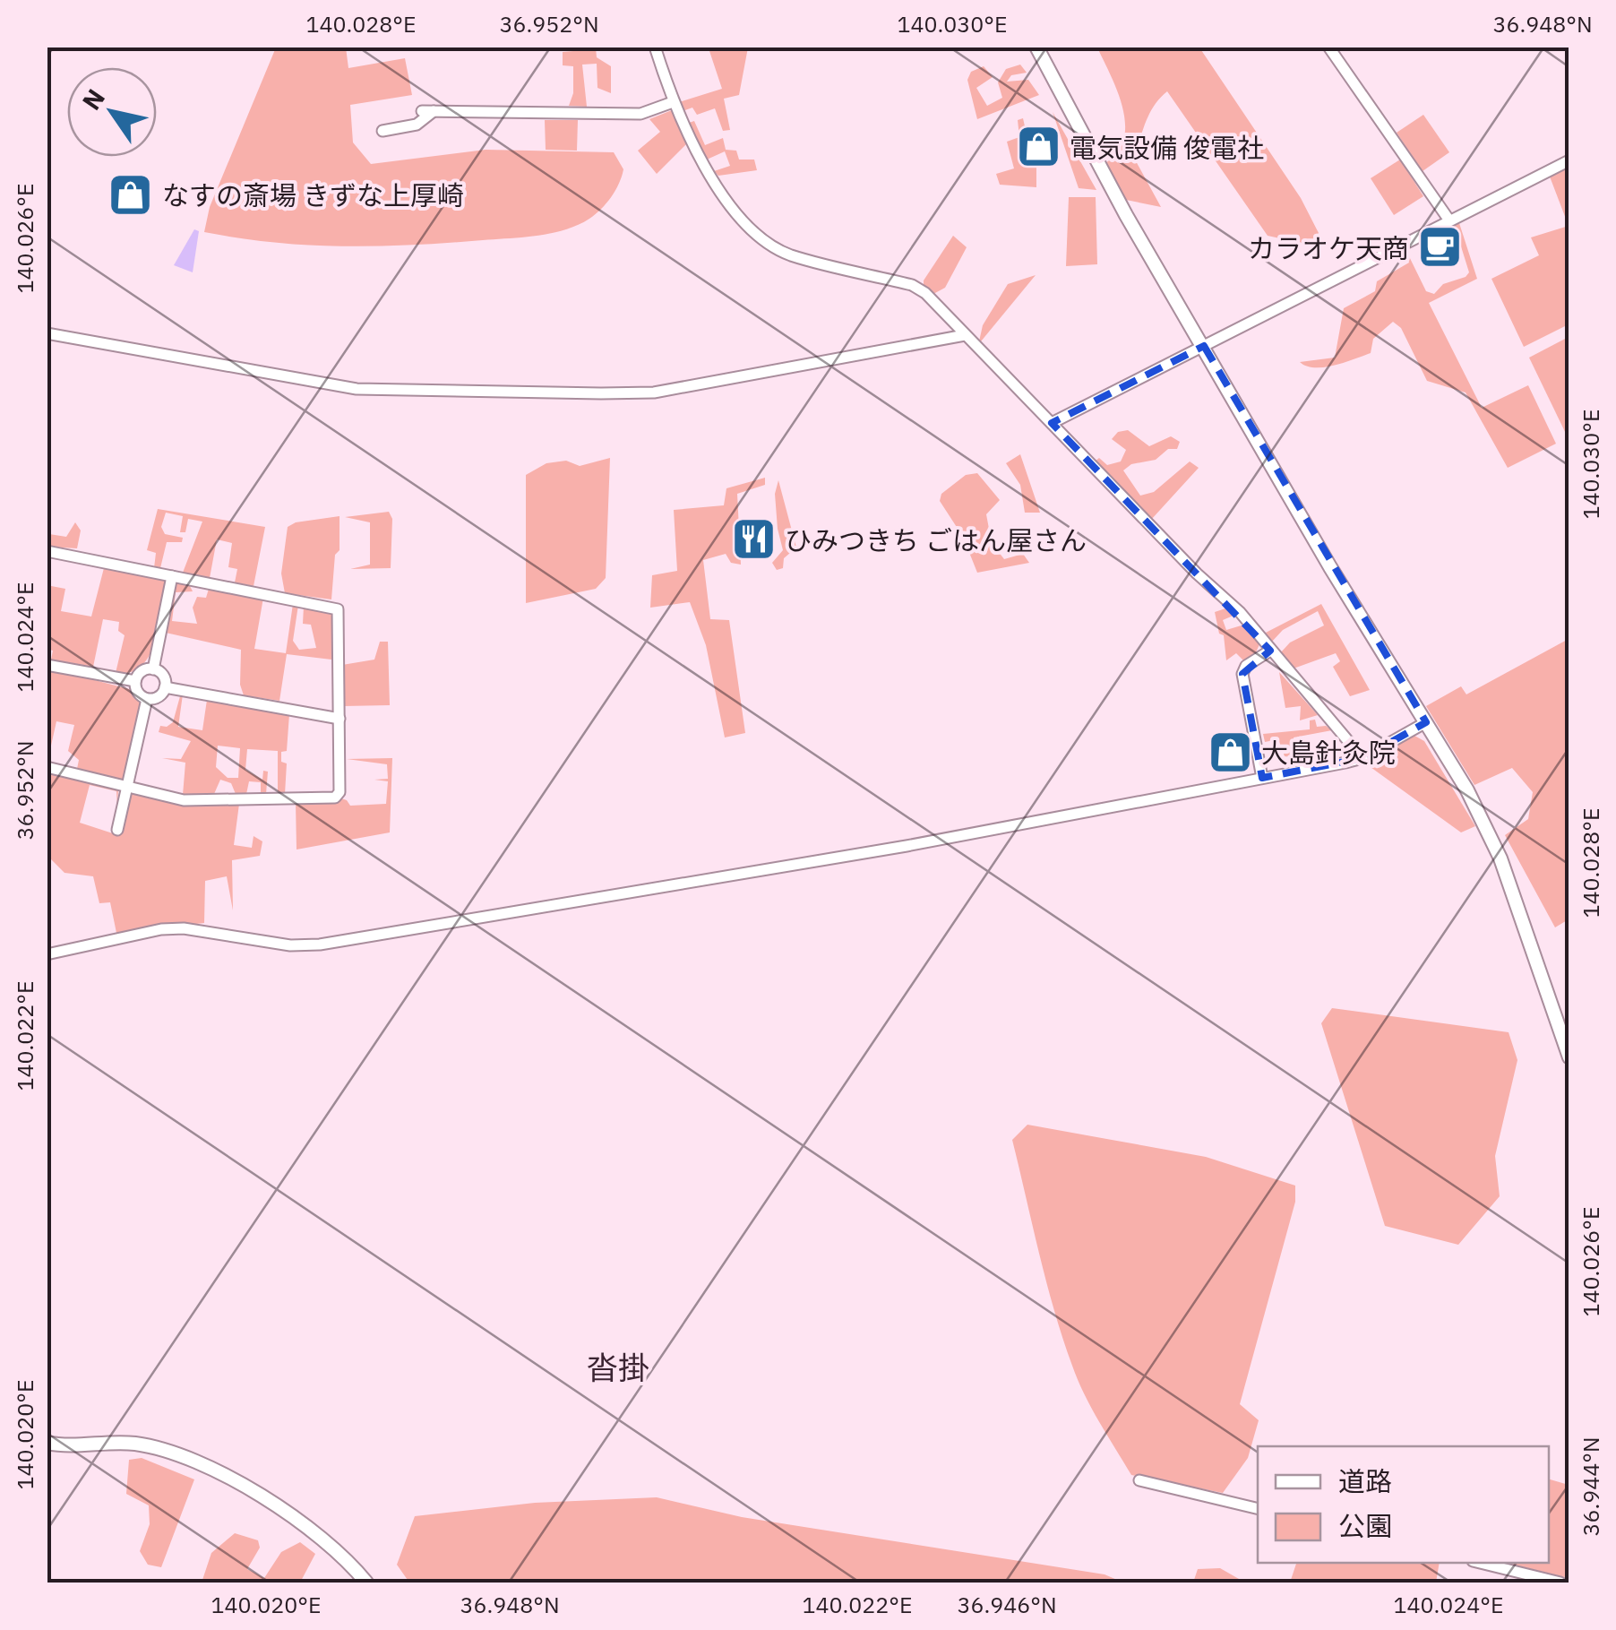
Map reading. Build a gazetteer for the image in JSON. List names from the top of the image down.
{
  "districts": ["沓掛"],
  "places": {
    "shop": ["電気設備 俊電社", "なすの斎場 きずな上厚崎", "大島針灸院"],
    "cafe": ["カラオケ天商"],
    "restaurant": ["ひみつきち ごはん屋さん"]
  },
  "legend": ["道路", "公園"],
  "north": "top left",
  "coordinates": [
    "140.028°E",
    "36.952°N",
    "140.030°E",
    "36.948°N",
    "140.026°E",
    "140.024°E",
    "140.022°E",
    "140.020°E",
    "36.944°N",
    "36.946°N"
  ]
}
